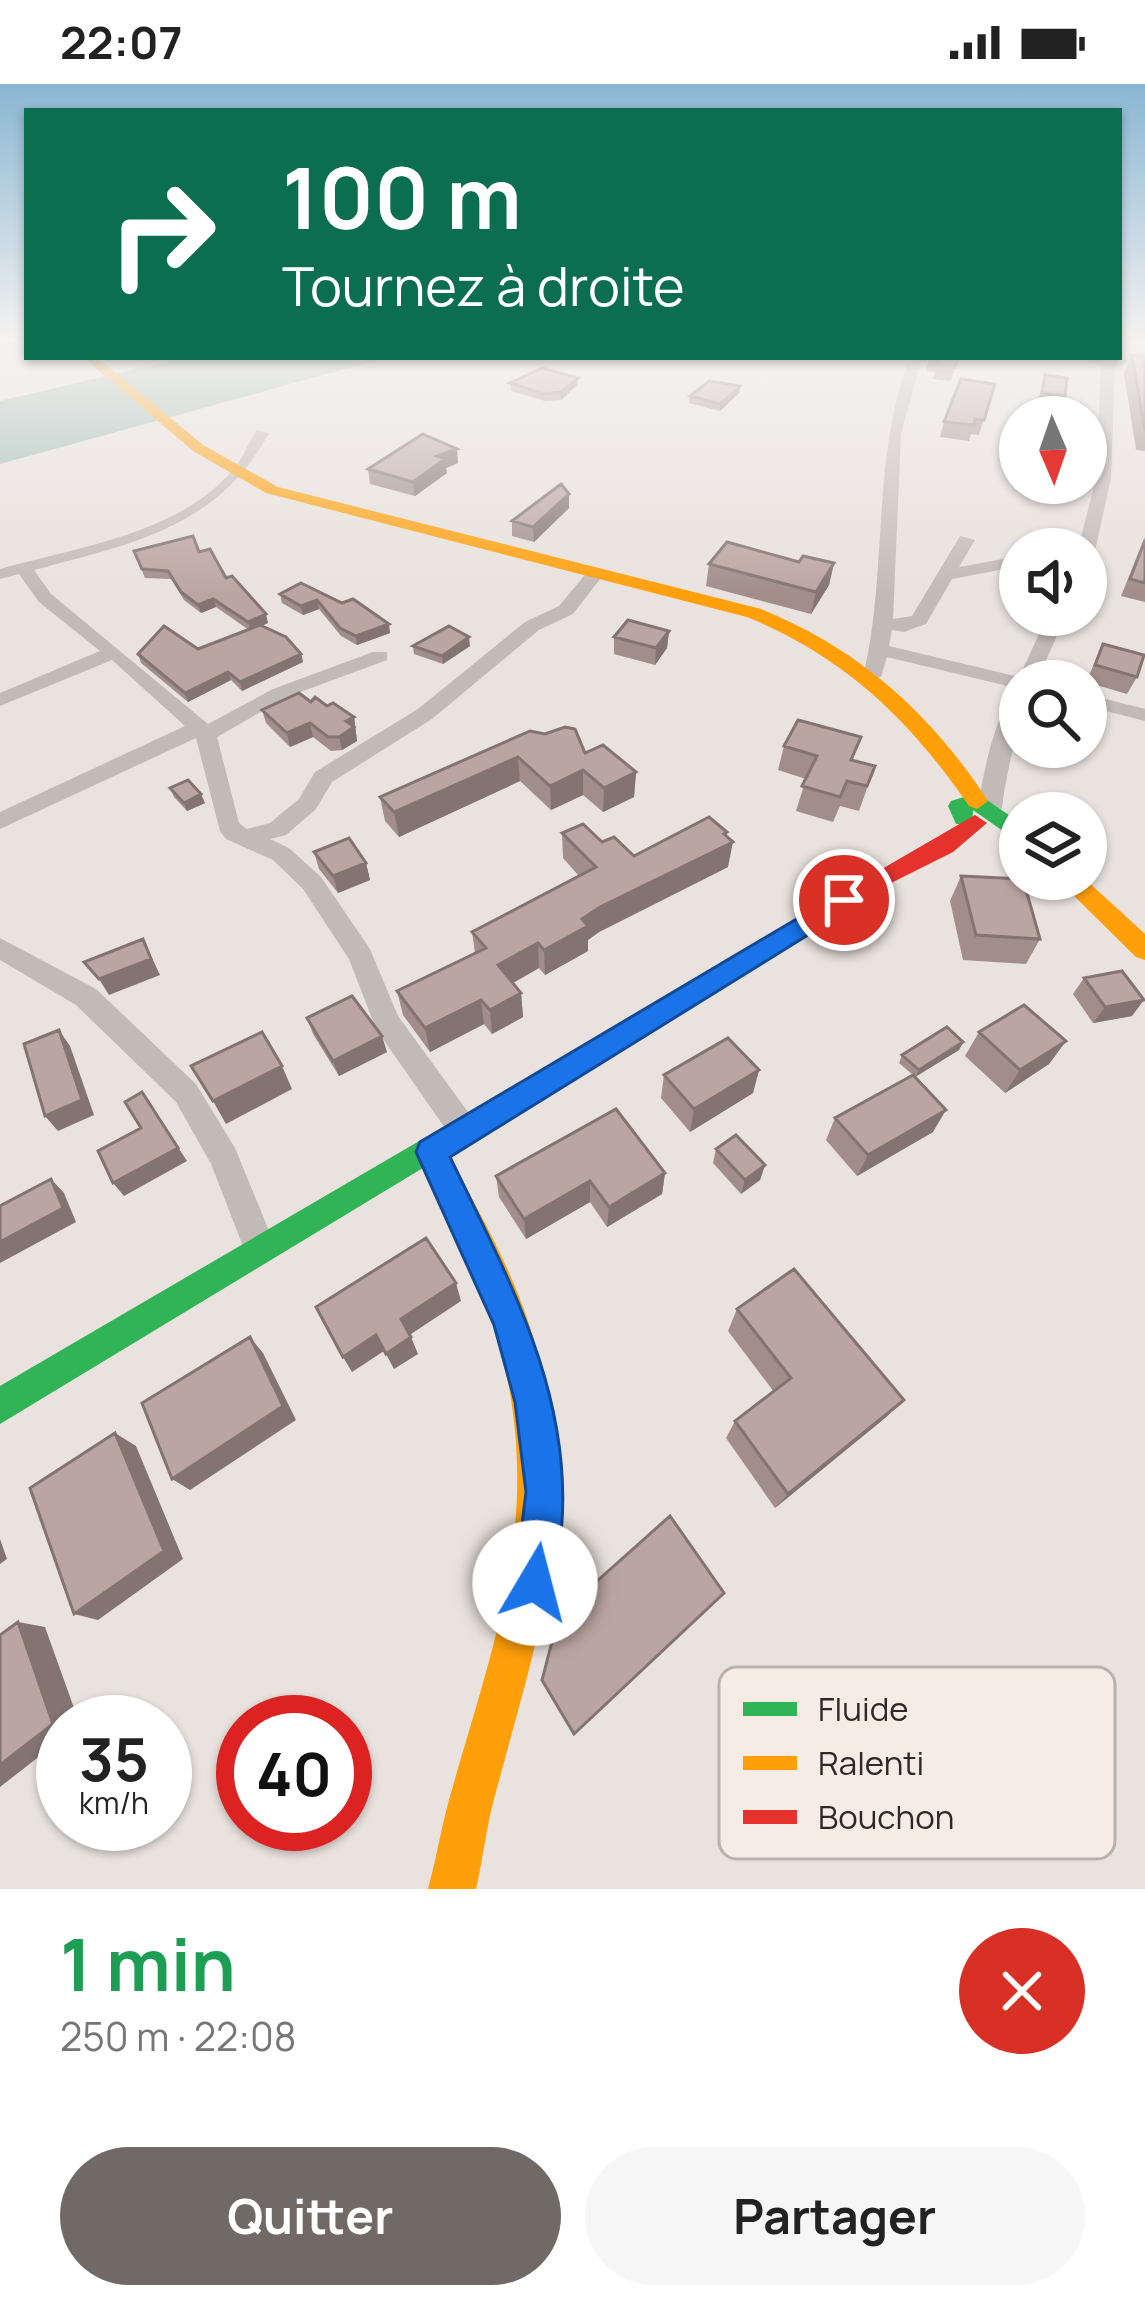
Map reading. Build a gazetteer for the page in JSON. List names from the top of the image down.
{
  "legend": ["Fluide", "Ralenti", "Bouchon"],
  "north": "bottom",
  "page": {
    "status": "22:07",
    "turn": ["100 m", "Tournez à droite"],
    "speed": "35 km/h",
    "limit": "40",
    "heading": ["1 min", "250 m · 22:08"],
    "buttons": ["Quitter", "Partager"]
  }
}
